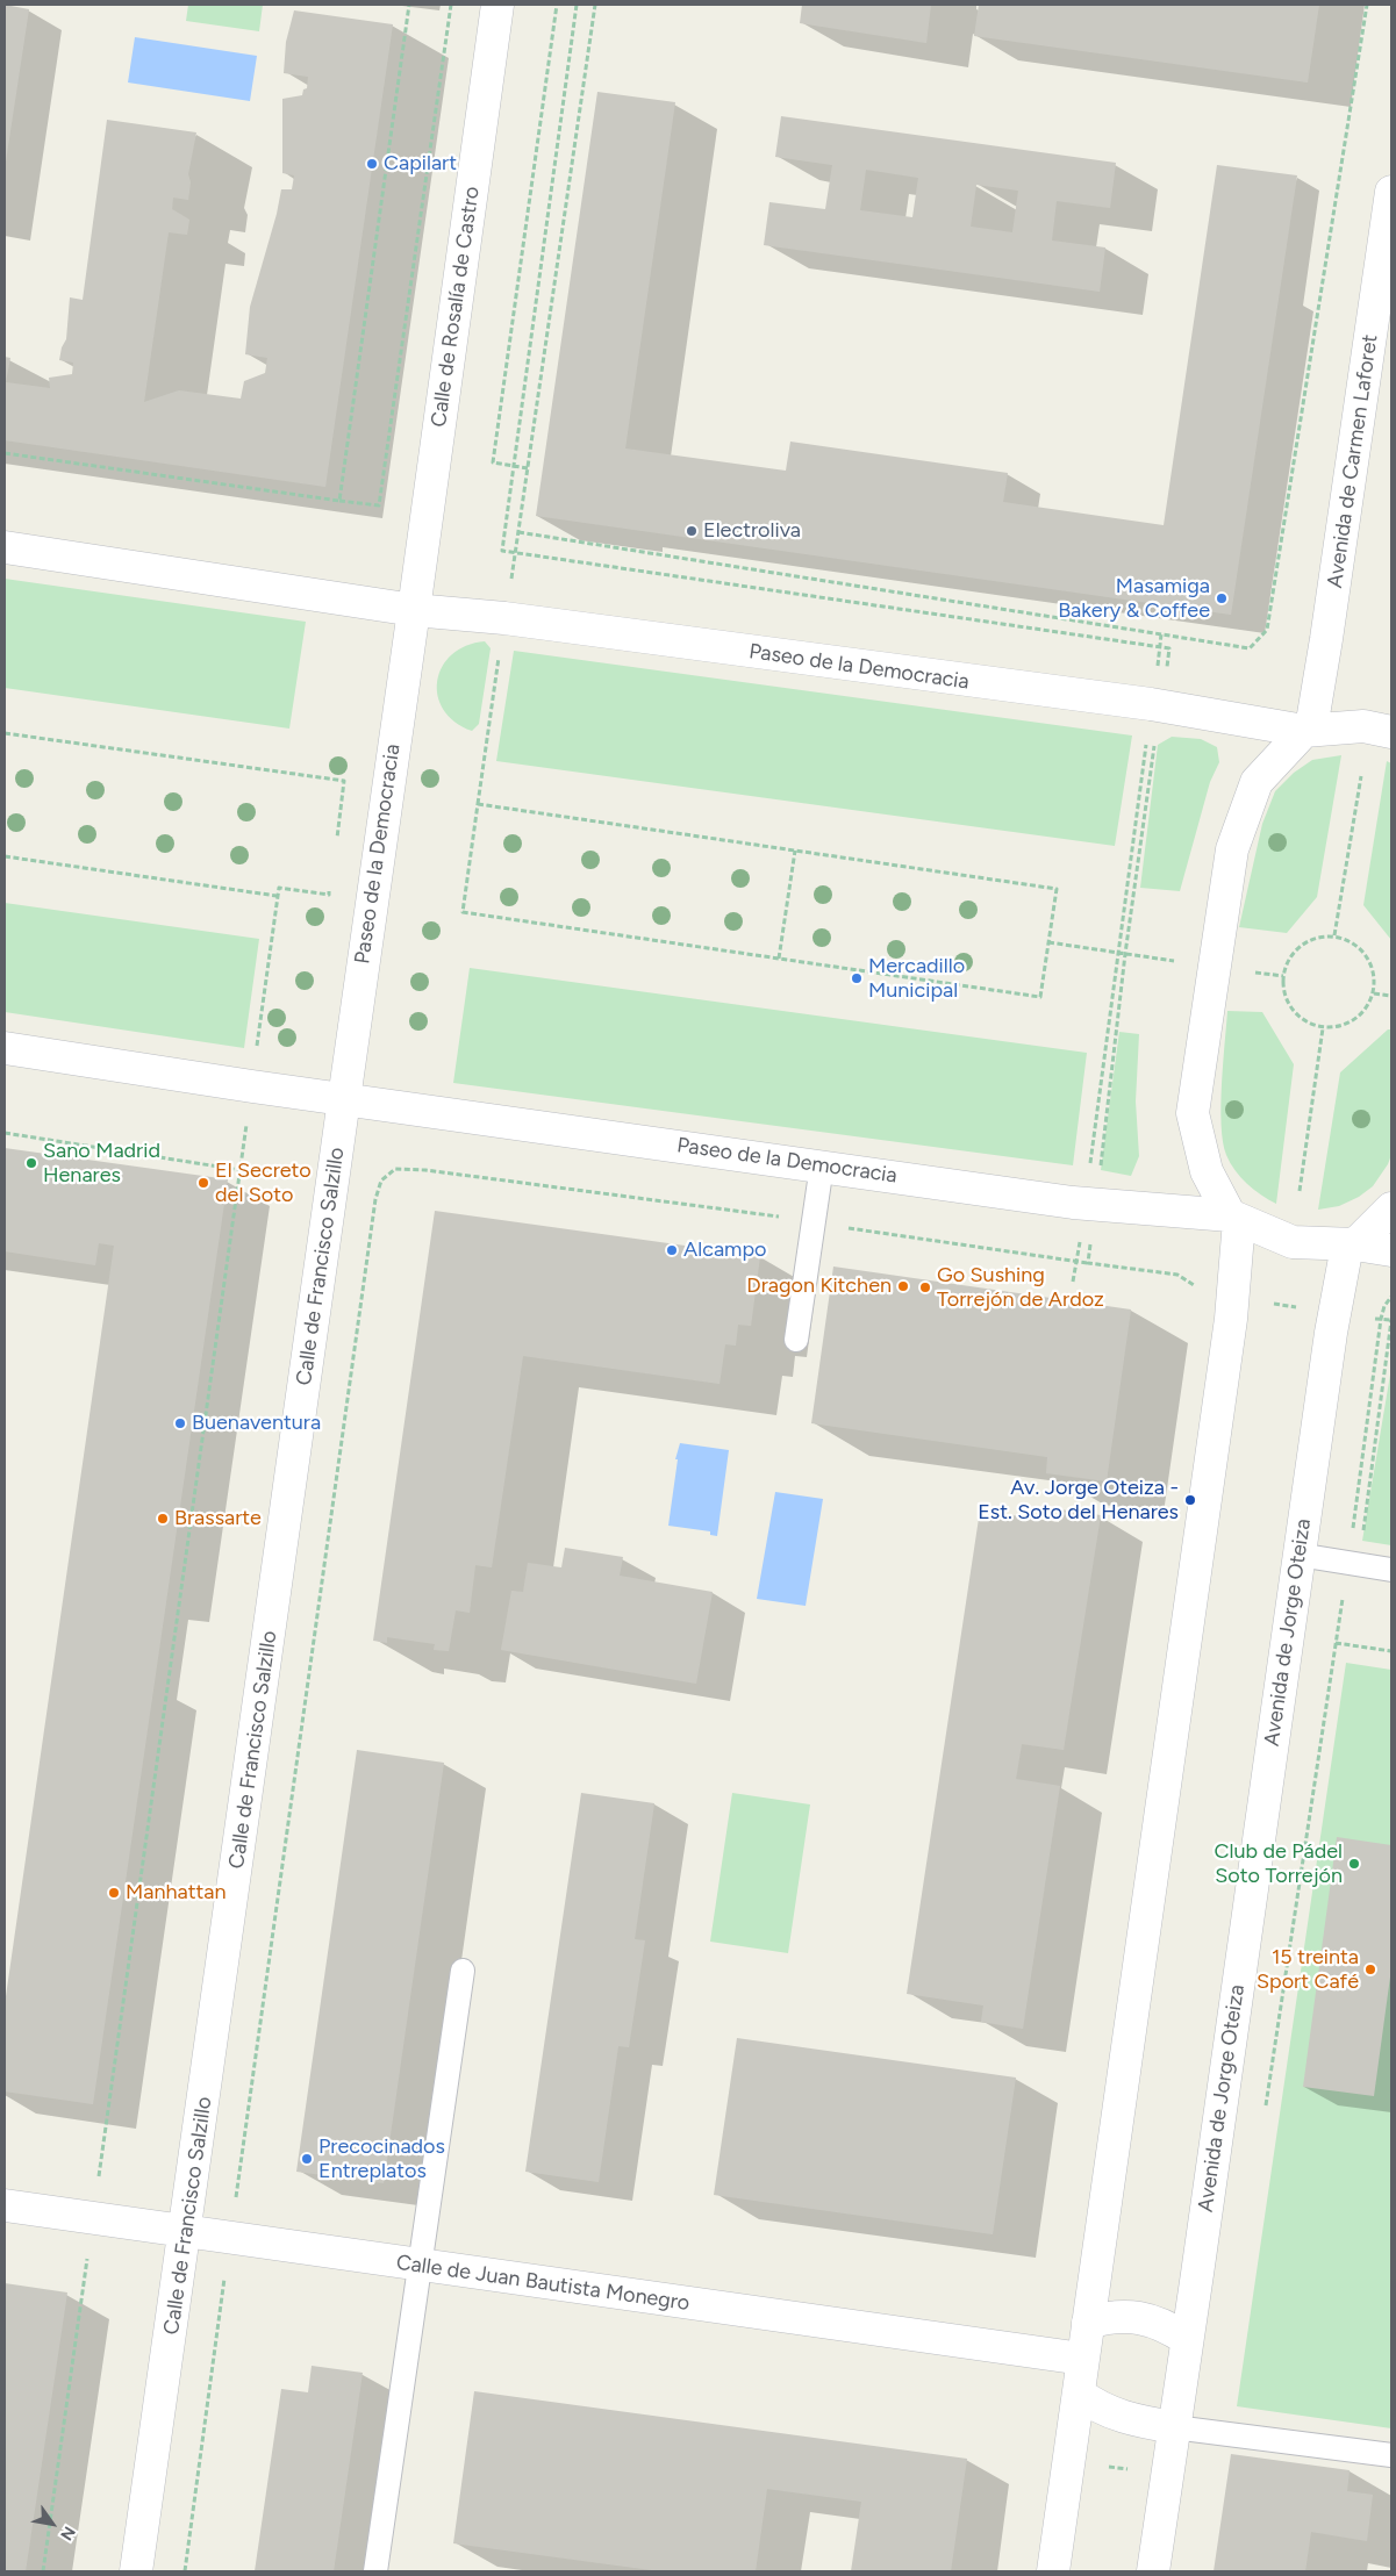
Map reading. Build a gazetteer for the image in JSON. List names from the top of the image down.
{
  "streets": {
    "street": [
      "Calle de Rosalía de Castro",
      "Avenida de Carmen Laforet",
      "Paseo de la Democracia",
      "Calle de Francisco Salzillo",
      "Avenida de Jorge Oteiza",
      "Calle de Juan Bautista Monegro"
    ]
  },
  "crossings": [
    ["Calle de Rosalía de Castro", "Paseo de la Democracia"],
    ["Avenida de Carmen Laforet", "Paseo de la Democracia"],
    ["Paseo de la Democracia", "Calle de Francisco Salzillo"],
    ["Paseo de la Democracia", "Avenida de Jorge Oteiza"],
    ["Calle de Francisco Salzillo", "Calle de Juan Bautista Monegro"],
    ["Avenida de Jorge Oteiza", "Calle de Juan Bautista Monegro"]
  ],
  "places": [
    "Capilart",
    "Electroliva",
    "Masamiga Bakery & Coffee",
    "Mercadillo Municipal",
    "Sano Madrid Henares",
    "El Secreto del Soto",
    "Alcampo",
    "Dragon Kitchen",
    "Go Sushing Torrejón de Ardoz",
    "Buenaventura",
    "Av. Jorge Oteiza - Est. Soto del Henares",
    "Brassarte",
    "Club de Pádel Soto Torrejón",
    "Manhattan",
    "15 treinta Sport Café",
    "Precocinados Entreplatos"
  ],
  "north": "bottom right"
}
